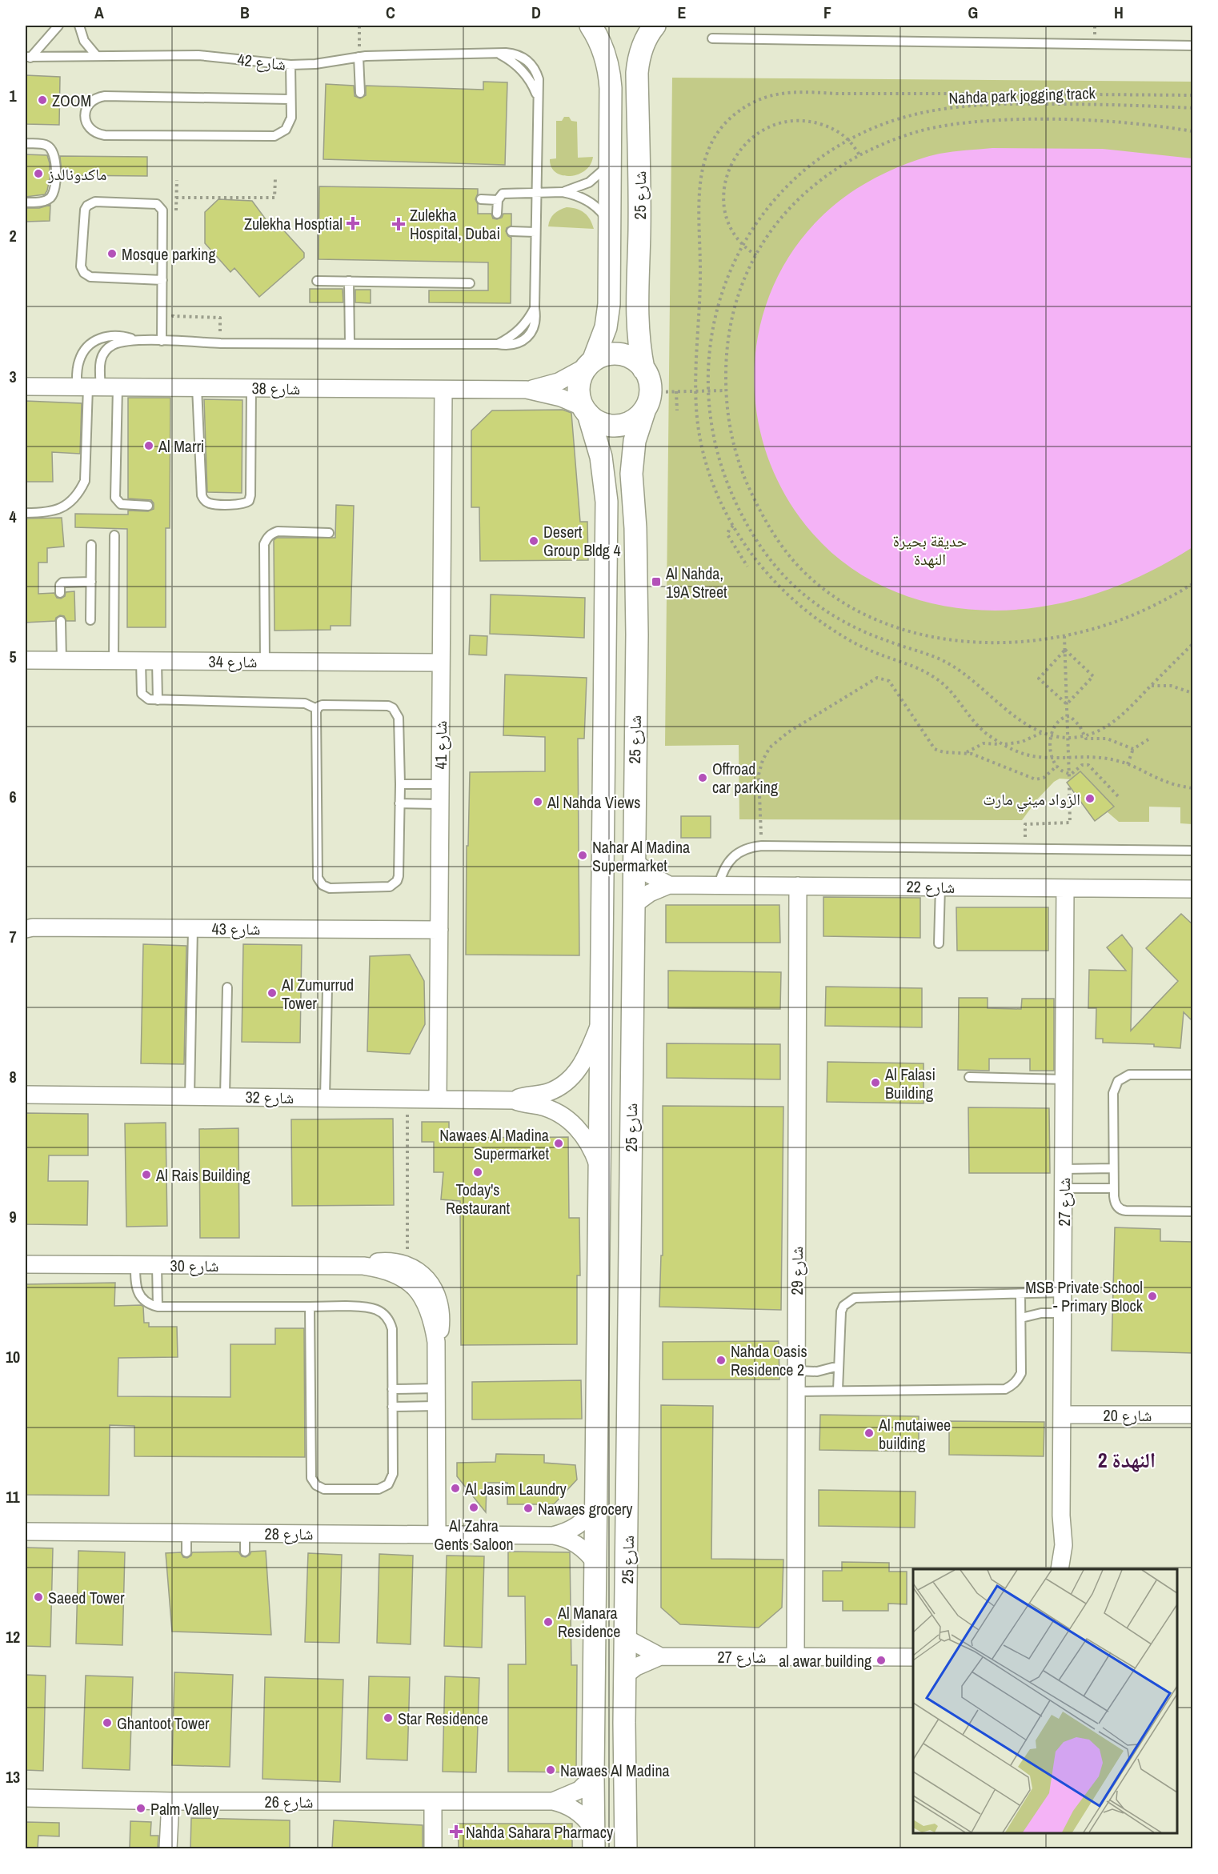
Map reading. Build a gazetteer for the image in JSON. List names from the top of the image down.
{
  "streets": {
    "street": [
      "شارع 25",
      "شارع 38",
      "شارع 34",
      "شارع 41",
      "شارع 22",
      "شارع 43",
      "شارع 32",
      "شارع 27",
      "شارع 30",
      "شارع 29",
      "شارع 20",
      "شارع 28",
      "شارع 26"
    ],
    "lane": ["شارع 42"],
    "path": ["Nahda park jogging track"]
  },
  "crossings": [
    ["شارع 42", "شارع 38"],
    ["شارع 25", "شارع 38"],
    ["شارع 25", "شارع 22"],
    ["شارع 25", "شارع 32"],
    ["شارع 25", "شارع 27"],
    ["شارع 25", "شارع 28"],
    ["شارع 25", "شارع 26"],
    ["شارع 38", "شارع 41"],
    ["شارع 34", "شارع 41"],
    ["شارع 41", "شارع 43"],
    ["شارع 41", "شارع 32"],
    ["شارع 22", "شارع 27"],
    ["شارع 22", "شارع 29"],
    ["شارع 27", "شارع 29"],
    ["شارع 27", "شارع 20"],
    ["شارع 30", "شارع 28"]
  ],
  "districts": ["النهدة 2"],
  "parks": ["حديقة بحيرة النهدة"],
  "places": {
    "other": [
      "ZOOM",
      "ماكدونالدز",
      "Mosque parking",
      "Al Marri",
      "Desert Group Bldg 4",
      "Offroad car parking",
      "الزواد ميني مارت",
      "Al Nahda Views",
      "Nahar Al Madina Supermarket",
      "Al Zumurrud Tower",
      "Al Falasi Building",
      "Nawaes Al Madina Supermarket",
      "Today's Restaurant",
      "Al Rais Building",
      "MSB Private School - Primary Block",
      "Nahda Oasis Residence 2",
      "Al mutaiwee building",
      "Al Jasim Laundry",
      "Al Zahra Gents Saloon",
      "Nawaes grocery",
      "Saeed Tower",
      "Al Manara Residence",
      "al awar building",
      "Star Residence",
      "Ghantoot Tower",
      "Nawaes Al Madina",
      "Palm Valley"
    ],
    "health": ["Zulekha Hosptial", "Zulekha Hospital, Dubai", "Nahda Sahara Pharmacy"],
    "transit": ["Al Nahda, 19A Street"]
  },
  "grid": {
    "columns": [
      "A",
      "B",
      "C",
      "D",
      "E",
      "F",
      "G",
      "H"
    ],
    "rows": [
      "1",
      "2",
      "3",
      "4",
      "5",
      "6",
      "7",
      "8",
      "9",
      "10",
      "11",
      "12",
      "13"
    ]
  }
}
